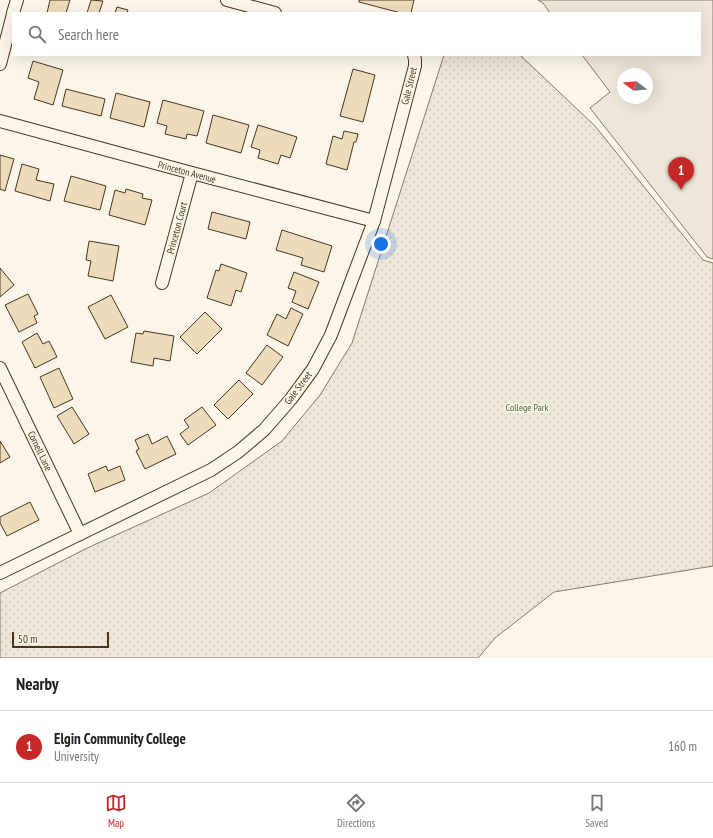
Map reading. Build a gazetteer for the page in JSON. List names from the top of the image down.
{
  "streets": {
    "street": [
      "Gale Street",
      "Princeton Avenue",
      "Princeton Court",
      "Cornell Lane"
    ]
  },
  "crossings": [
    ["Gale Street", "Princeton Avenue"],
    ["Gale Street", "Cornell Lane"],
    ["Princeton Avenue", "Princeton Court"]
  ],
  "parks": ["College Park"],
  "scale_bar": "50 m",
  "north": "left",
  "page": {
    "search": "Search here",
    "pins": "1",
    "scale": "50 m",
    "heading": "Nearby",
    "list": [
      {
        "mark": "1",
        "name": "Elgin Community College",
        "note": "University",
        "value": "160 m"
      }
    ],
    "nav": ["Map", "Directions", "Saved"]
  }
}
